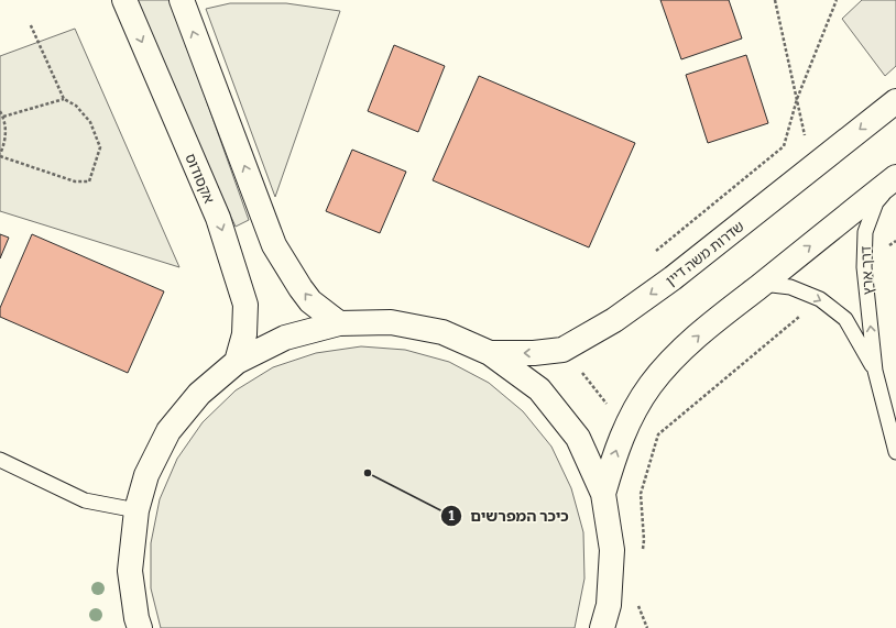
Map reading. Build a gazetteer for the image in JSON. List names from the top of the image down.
{
  "streets": {
    "main road": ["אקסודוס", "שדרות משה דיין"],
    "lane": ["דרך ארץ"]
  },
  "places": ["כיכר המפרשים"]
}
